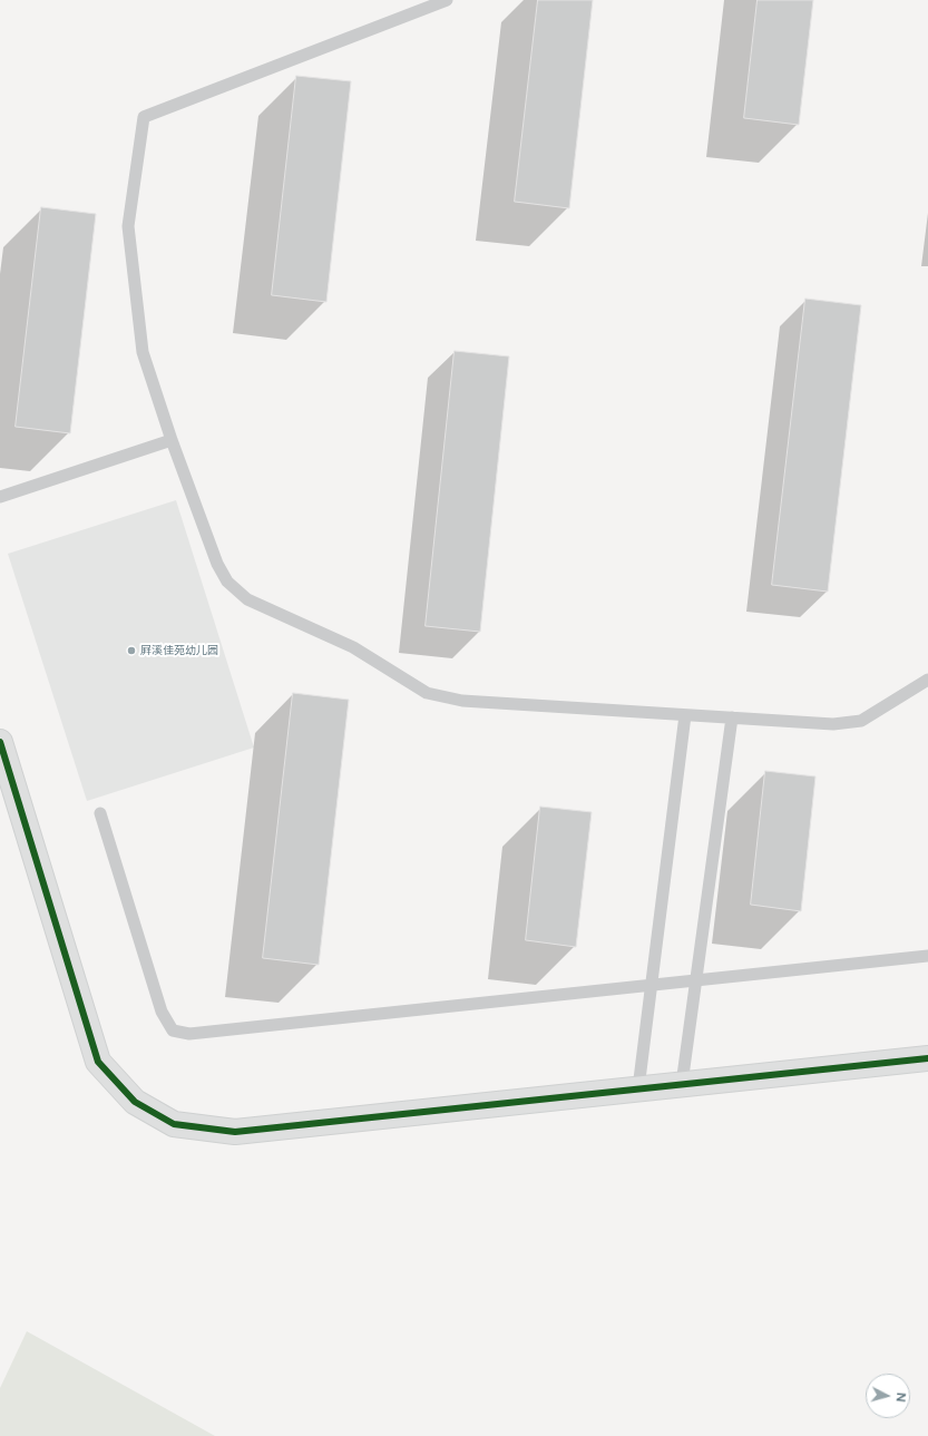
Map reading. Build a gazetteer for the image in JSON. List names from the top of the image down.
{
  "places": ["屛溪佳苑幼儿园"],
  "north": "right"
}
